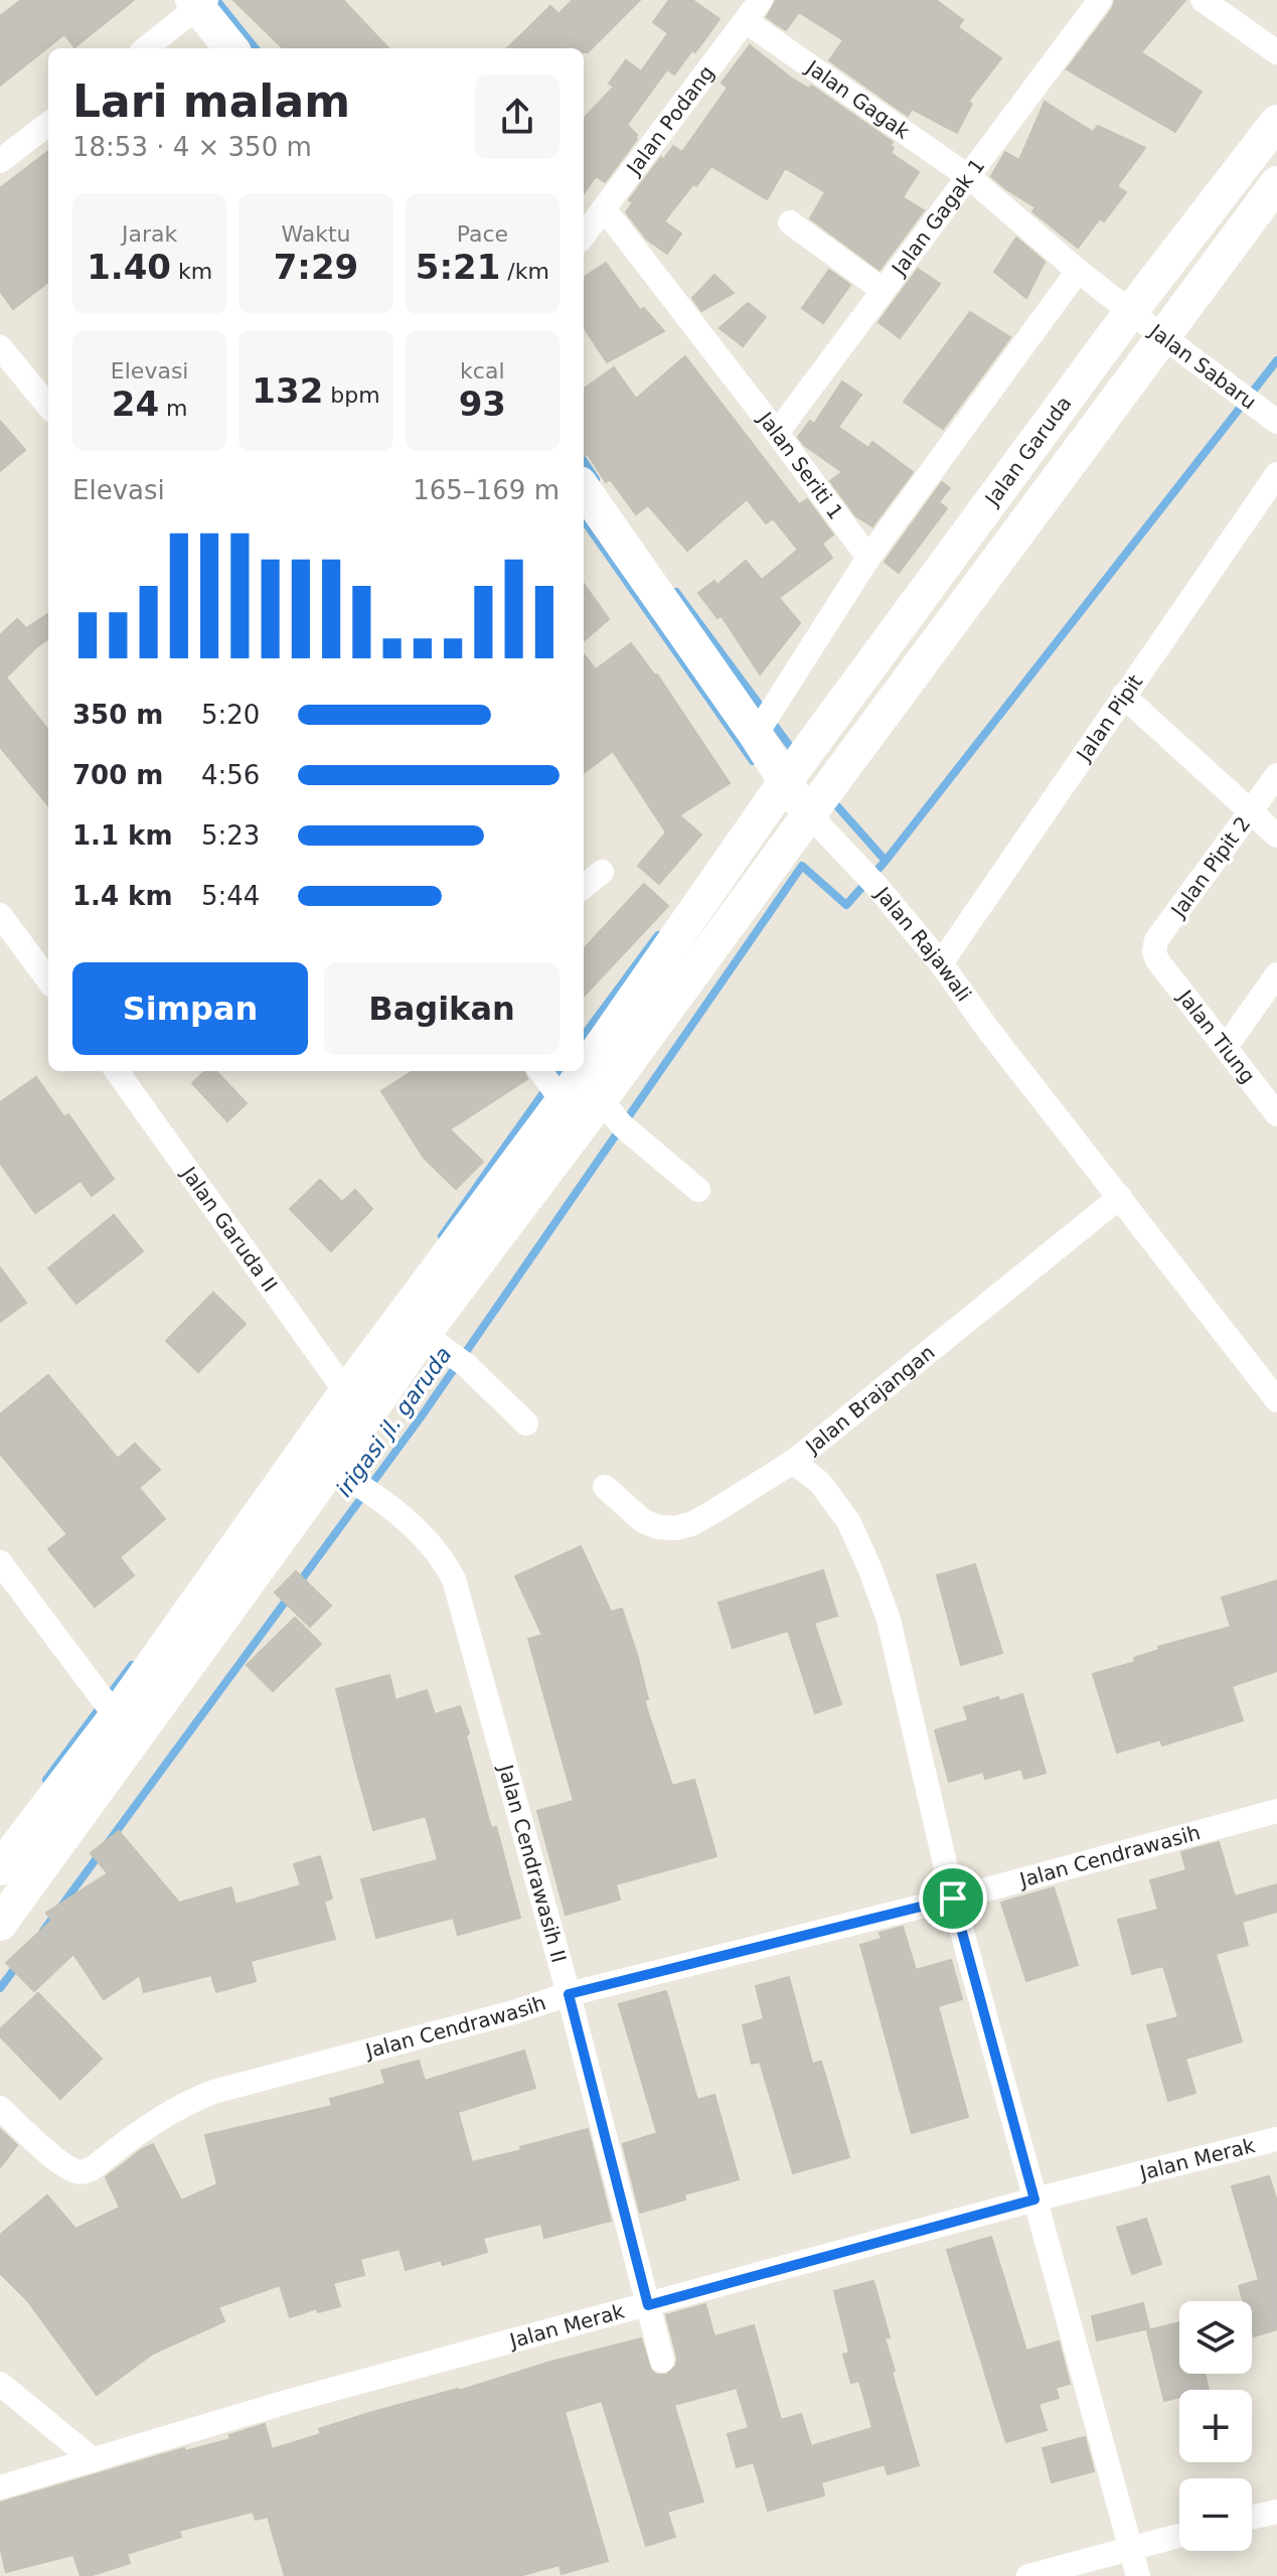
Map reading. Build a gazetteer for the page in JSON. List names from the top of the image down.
{
  "streets": {
    "main road": ["Jalan Garuda", "Jalan Rajawali"],
    "street": [
      "Jalan Gagak",
      "Jalan Podang",
      "Jalan Gagak 1",
      "Jalan Sabaru",
      "Jalan Seriti 1",
      "Jalan Pipit",
      "Jalan Pipit 2",
      "Jalan Tiung",
      "Jalan Garuda II",
      "Jalan Brajangan",
      "Jalan Cendrawasih",
      "Jalan Cendrawasih II",
      "Jalan Merak"
    ]
  },
  "crossings": [
    ["Jalan Gagak", "Jalan Podang"],
    ["Jalan Gagak", "Jalan Gagak 1"],
    ["Jalan Gagak", "Jalan Sabaru"],
    ["Jalan Podang", "Jalan Seriti 1"],
    ["Jalan Gagak 1", "Jalan Seriti 1"],
    ["Jalan Sabaru", "Jalan Garuda"],
    ["Jalan Garuda", "Jalan Rajawali"],
    ["Jalan Garuda", "Jalan Garuda II"],
    ["Jalan Pipit", "Jalan Rajawali"],
    ["Jalan Pipit 2", "Jalan Tiung"],
    ["Jalan Rajawali", "Jalan Brajangan"],
    ["Jalan Cendrawasih", "Jalan Cendrawasih II"],
    ["Jalan Cendrawasih II", "Jalan Merak"]
  ],
  "water": ["irigasi jl. garuda"],
  "page": {
    "heading": ["Lari malam", "18:53 · 4 × 350 m"],
    "stats": [
      ["Jarak", "1.40 km"],
      ["Waktu", "7:29"],
      ["Pace", "5:21 /km"],
      ["Elevasi", "24 m"],
      ["132 bpm"],
      ["kcal", "93"]
    ],
    "chart": ["Elevasi", "165–169 m"],
    "list": [
      {
        "name": "350 m",
        "note": "5:20"
      },
      {
        "name": "700 m",
        "note": "4:56"
      },
      {
        "name": "1.1 km",
        "note": "5:23"
      },
      {
        "name": "1.4 km",
        "note": "5:44"
      }
    ],
    "buttons": ["Simpan", "Bagikan"],
    "map_buttons": ["+", "−"]
  }
}
